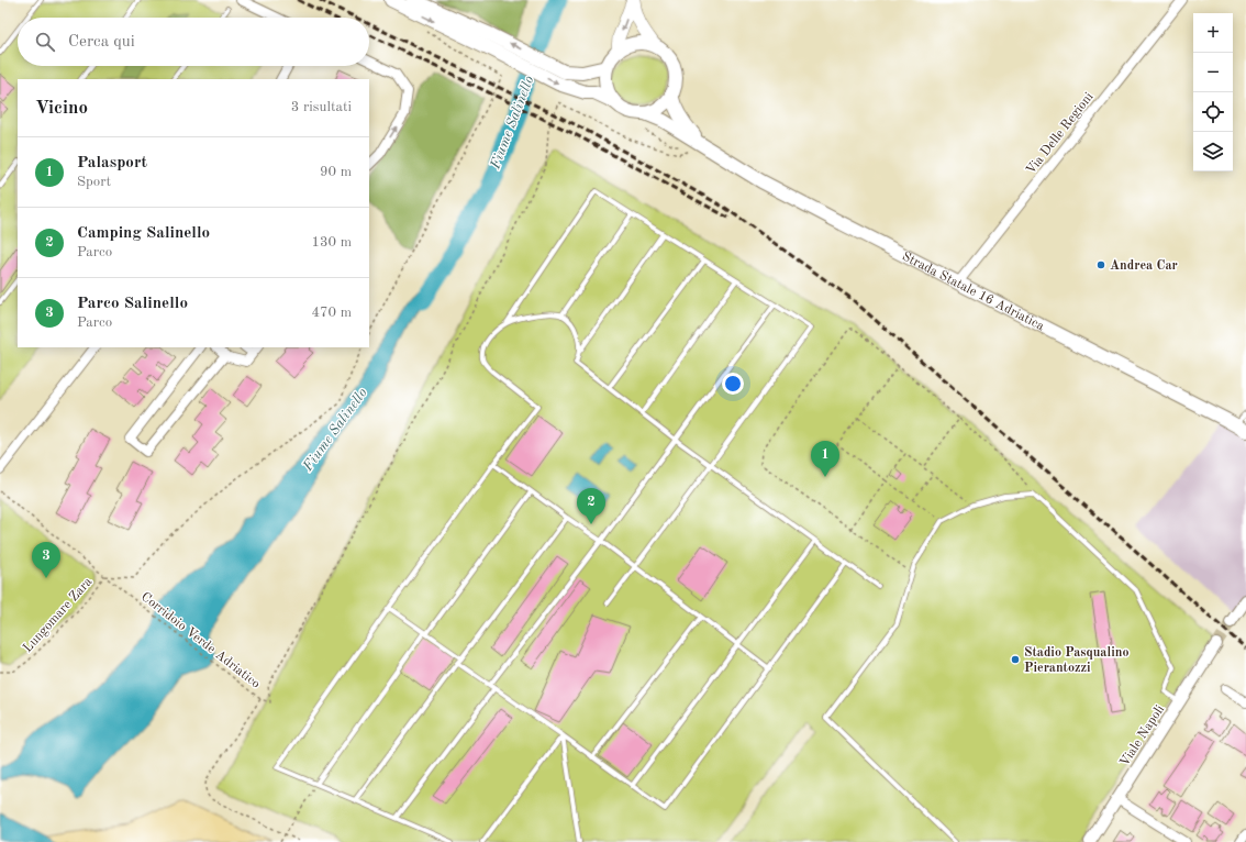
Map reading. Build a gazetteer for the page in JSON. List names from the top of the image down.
{
  "streets": {
    "main road": ["Strada Statale 16 Adriatica"],
    "street": ["Via Delle Regioni", "Viale Napoli"],
    "path": ["Lungomare Zara", "Corridoio Verde Adriatico"]
  },
  "crossings": [
    ["Via Delle Regioni", "Strada Statale 16 Adriatica"],
    ["Lungomare Zara", "Corridoio Verde Adriatico"]
  ],
  "water": ["Fiume Salinello"],
  "places": ["Andrea Car", "Stadio Pasqualino Pierantozzi"],
  "page": {
    "map_buttons": ["+", "−"],
    "search": "Cerca qui",
    "heading": ["Vicino", "3 risultati"],
    "list": [
      {
        "mark": "1",
        "name": "Palasport",
        "note": "Sport",
        "value": "90 m"
      },
      {
        "mark": "2",
        "name": "Camping Salinello",
        "note": "Parco",
        "value": "130 m"
      },
      {
        "mark": "3",
        "name": "Parco Salinello",
        "note": "Parco",
        "value": "470 m"
      }
    ],
    "pins": ["1", "2", "3"]
  }
}
